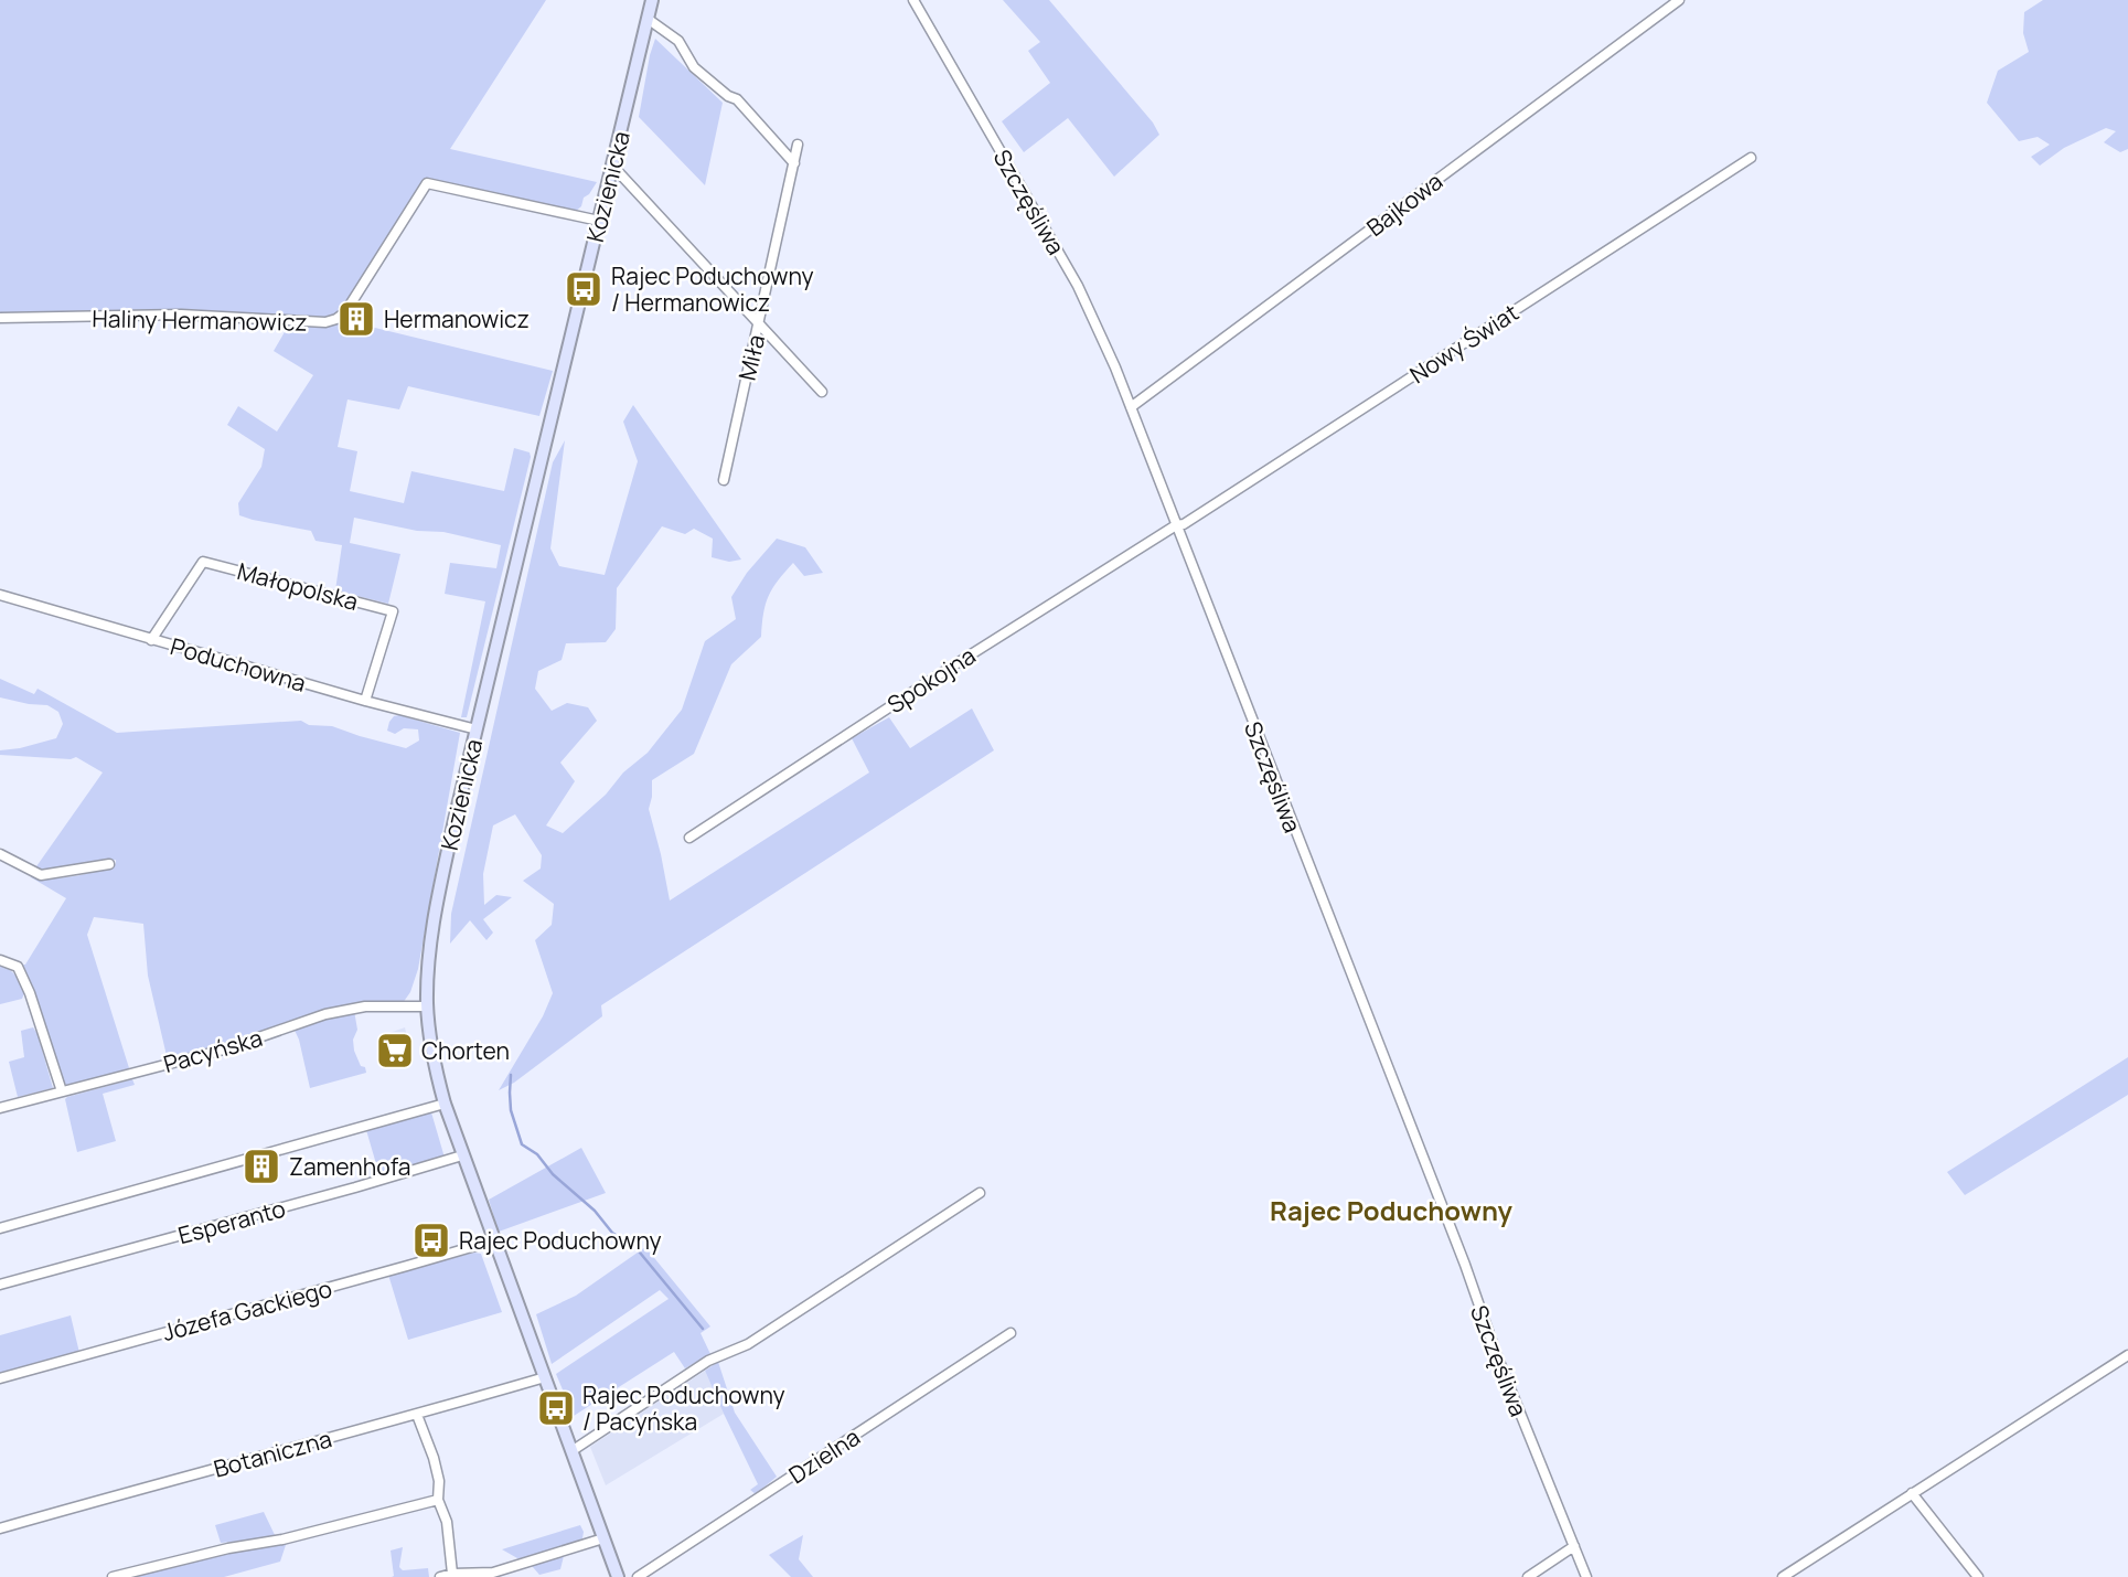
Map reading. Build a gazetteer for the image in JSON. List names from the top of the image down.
{
  "streets": {
    "main road": ["Kozienicka"],
    "street": [
      "Szczęśliwa",
      "Bajkowa",
      "Haliny Hermanowicz",
      "Nowy Świat",
      "Miła",
      "Małopolska",
      "Poduchowna",
      "Spokojna",
      "Pacyńska",
      "Esperanto",
      "Józefa Gackiego",
      "Botaniczna",
      "Dzielna"
    ]
  },
  "crossings": [
    ["Kozienicka", "Haliny Hermanowicz"],
    ["Kozienicka", "Poduchowna"],
    ["Kozienicka", "Pacyńska"],
    ["Kozienicka", "Esperanto"],
    ["Kozienicka", "Józefa Gackiego"],
    ["Kozienicka", "Botaniczna"],
    ["Szczęśliwa", "Bajkowa"],
    ["Szczęśliwa", "Nowy Świat"],
    ["Szczęśliwa", "Spokojna"],
    ["Nowy Świat", "Spokojna"],
    ["Małopolska", "Poduchowna"]
  ],
  "districts": ["Rajec Poduchowny"],
  "places": {
    "bus stop": ["Rajec Poduchowny / Hermanowicz", "Rajec Poduchowny", "Rajec Poduchowny / Pacyńska"],
    "building": ["Hermanowicz", "Zamenhofa"],
    "supermarket": ["Chorten"]
  }
}
